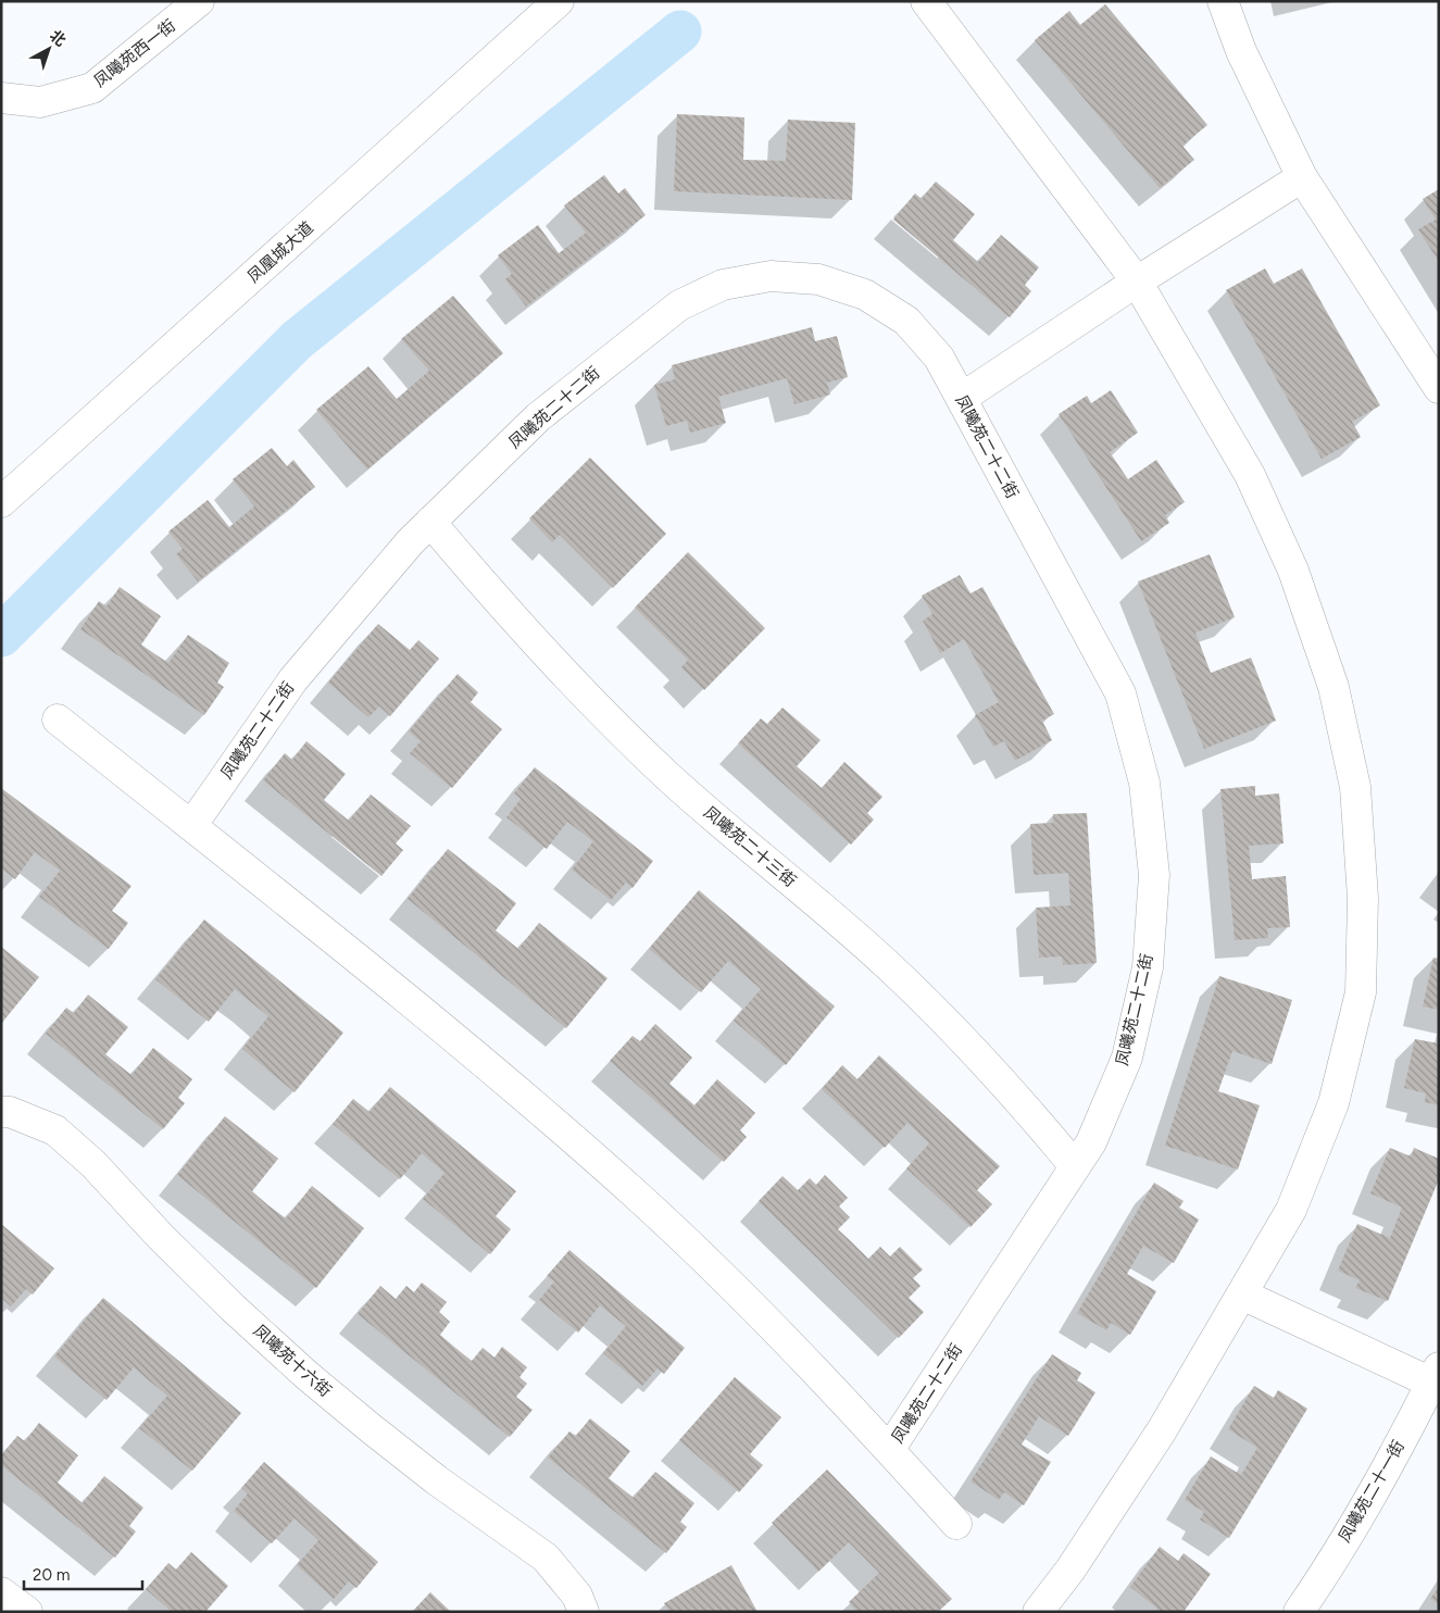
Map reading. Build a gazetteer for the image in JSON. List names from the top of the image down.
{
  "streets": {
    "street": [
      "凤曦苑西一街",
      "凤凰城大道",
      "凤曦苑二十二街",
      "凤曦苑二十三街",
      "凤曦苑十六街",
      "凤曦苑二十一街"
    ]
  },
  "crossings": [
    ["凤曦苑二十二街", "凤曦苑二十三街"]
  ],
  "scale_bar": "20 m",
  "north": "top right"
}
